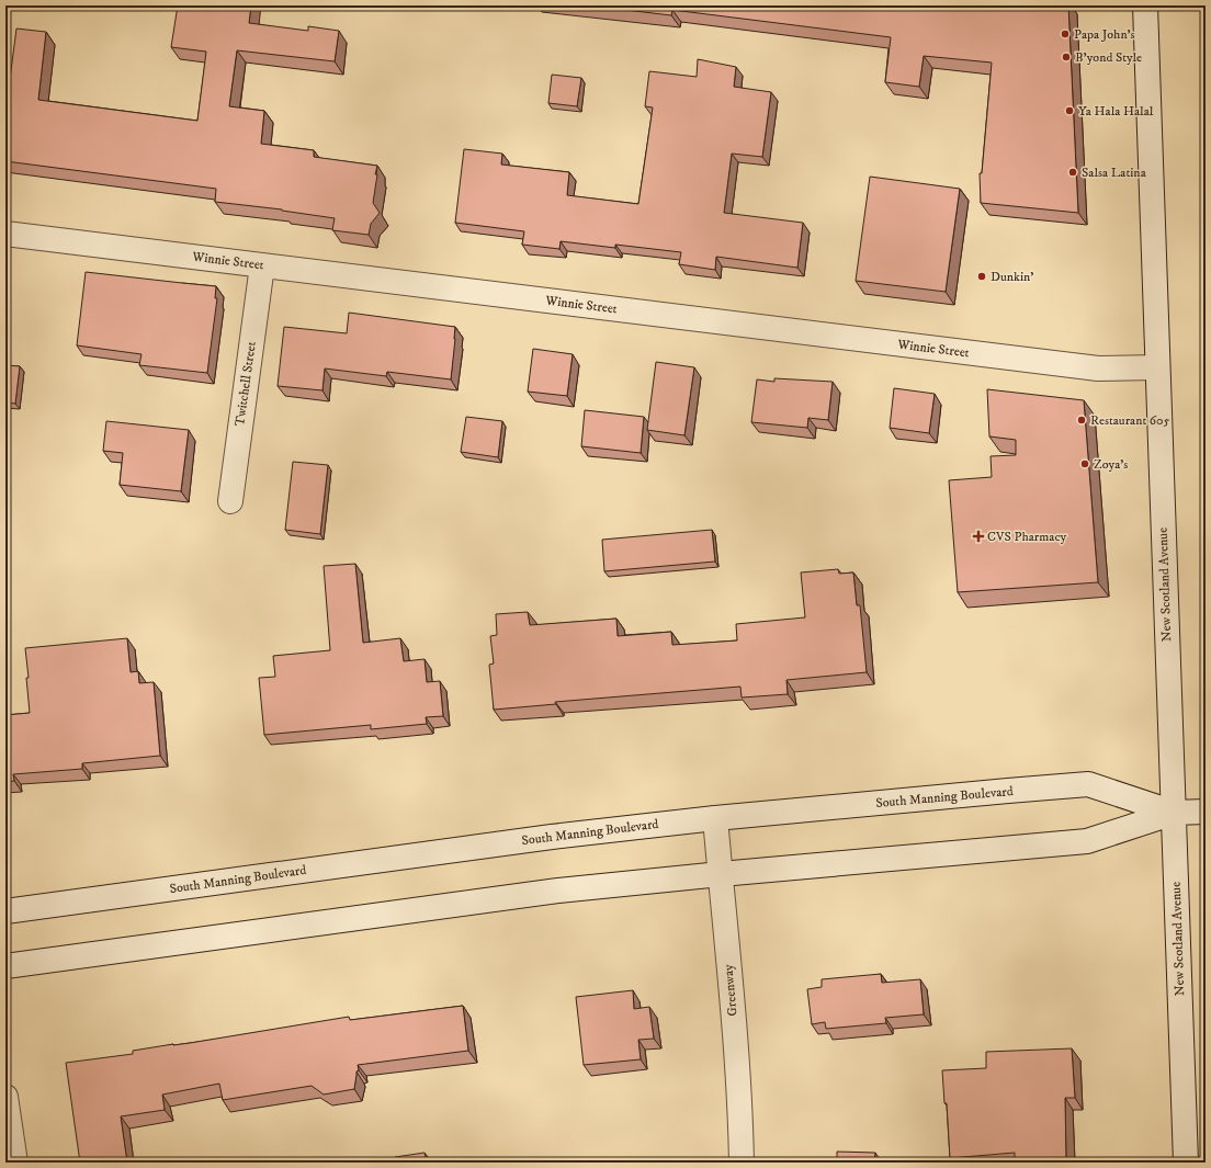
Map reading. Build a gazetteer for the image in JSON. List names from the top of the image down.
{
  "streets": {
    "street": [
      "Winnie Street",
      "Twitchell Street",
      "New Scotland Avenue",
      "South Manning Boulevard",
      "Greenway"
    ]
  },
  "crossings": [
    ["Winnie Street", "Twitchell Street"],
    ["Winnie Street", "New Scotland Avenue"],
    ["New Scotland Avenue", "South Manning Boulevard"],
    ["South Manning Boulevard", "Greenway"]
  ],
  "places": {
    "other": [
      "Papa John's",
      "B'yond Style",
      "Ya Hala Halal",
      "Salsa Latina",
      "Dunkin'",
      "Restaurant 605",
      "Zoya’s"
    ],
    "health": ["CVS Pharmacy"]
  }
}
